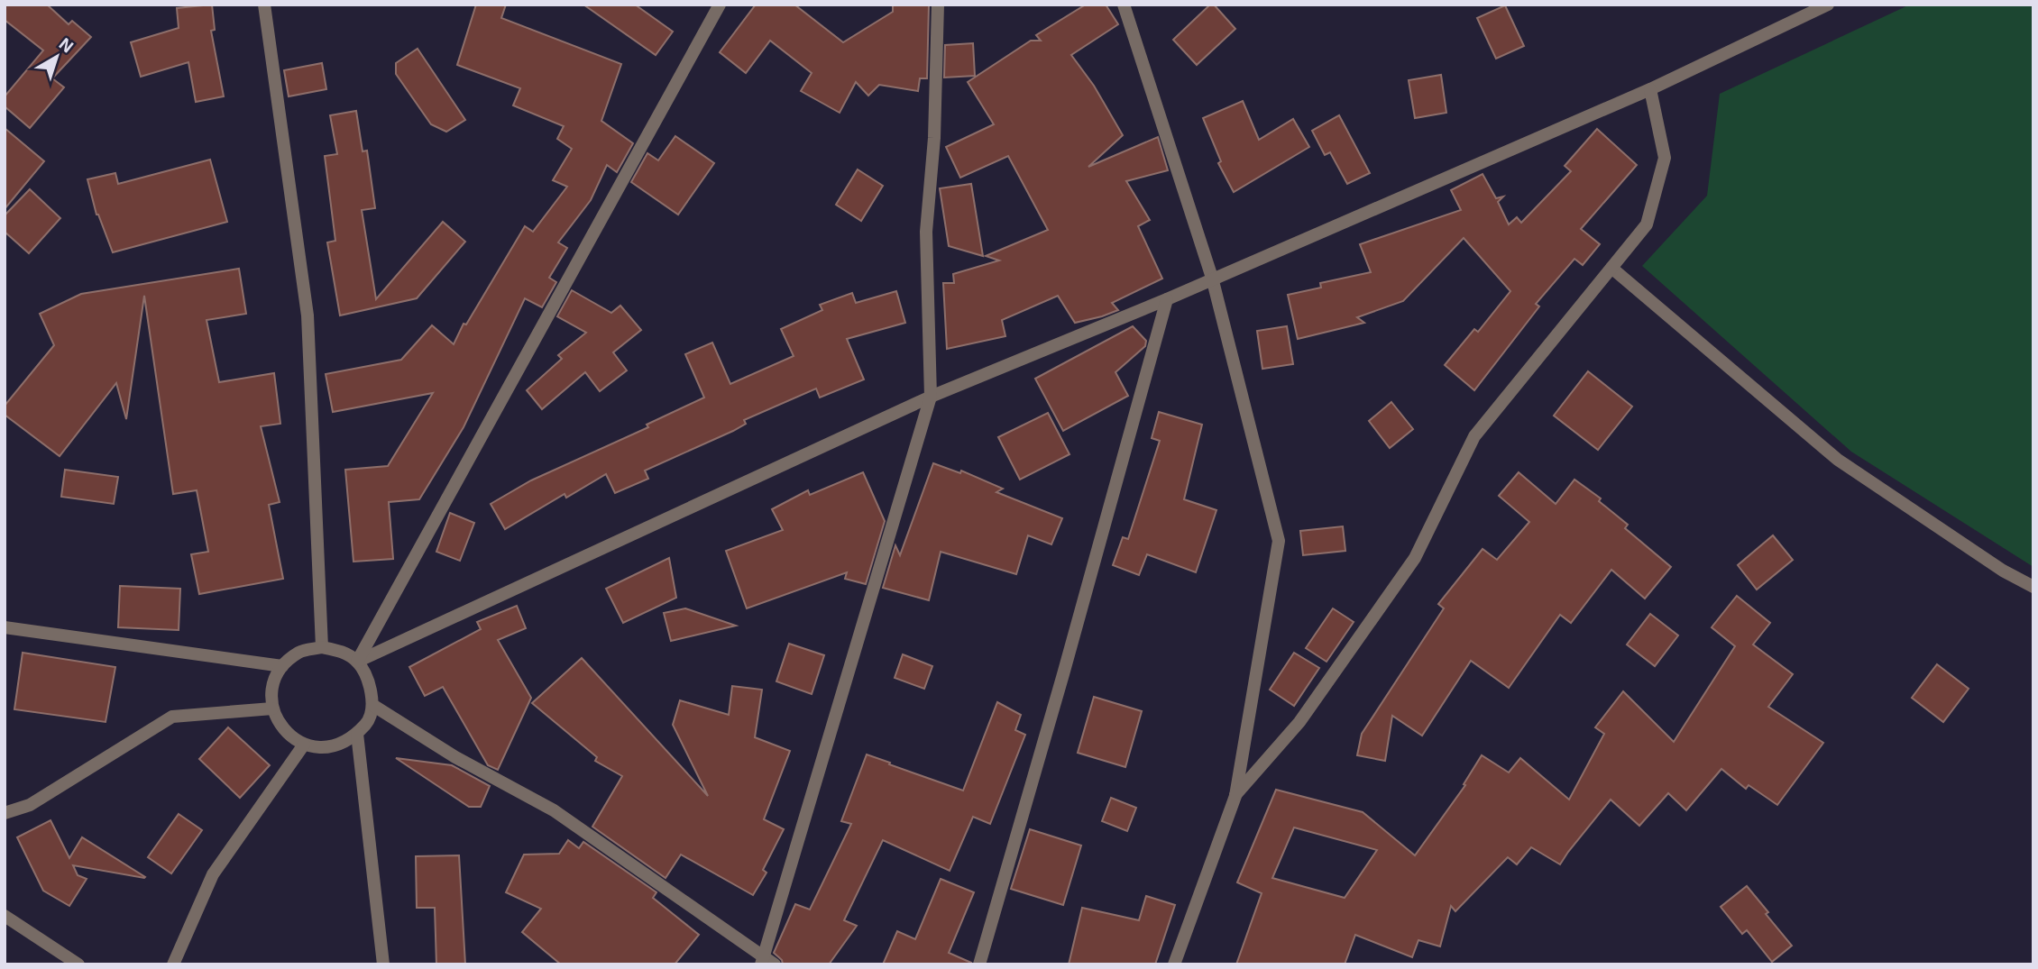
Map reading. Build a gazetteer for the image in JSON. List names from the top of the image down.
{
  "north": "top right"
}
